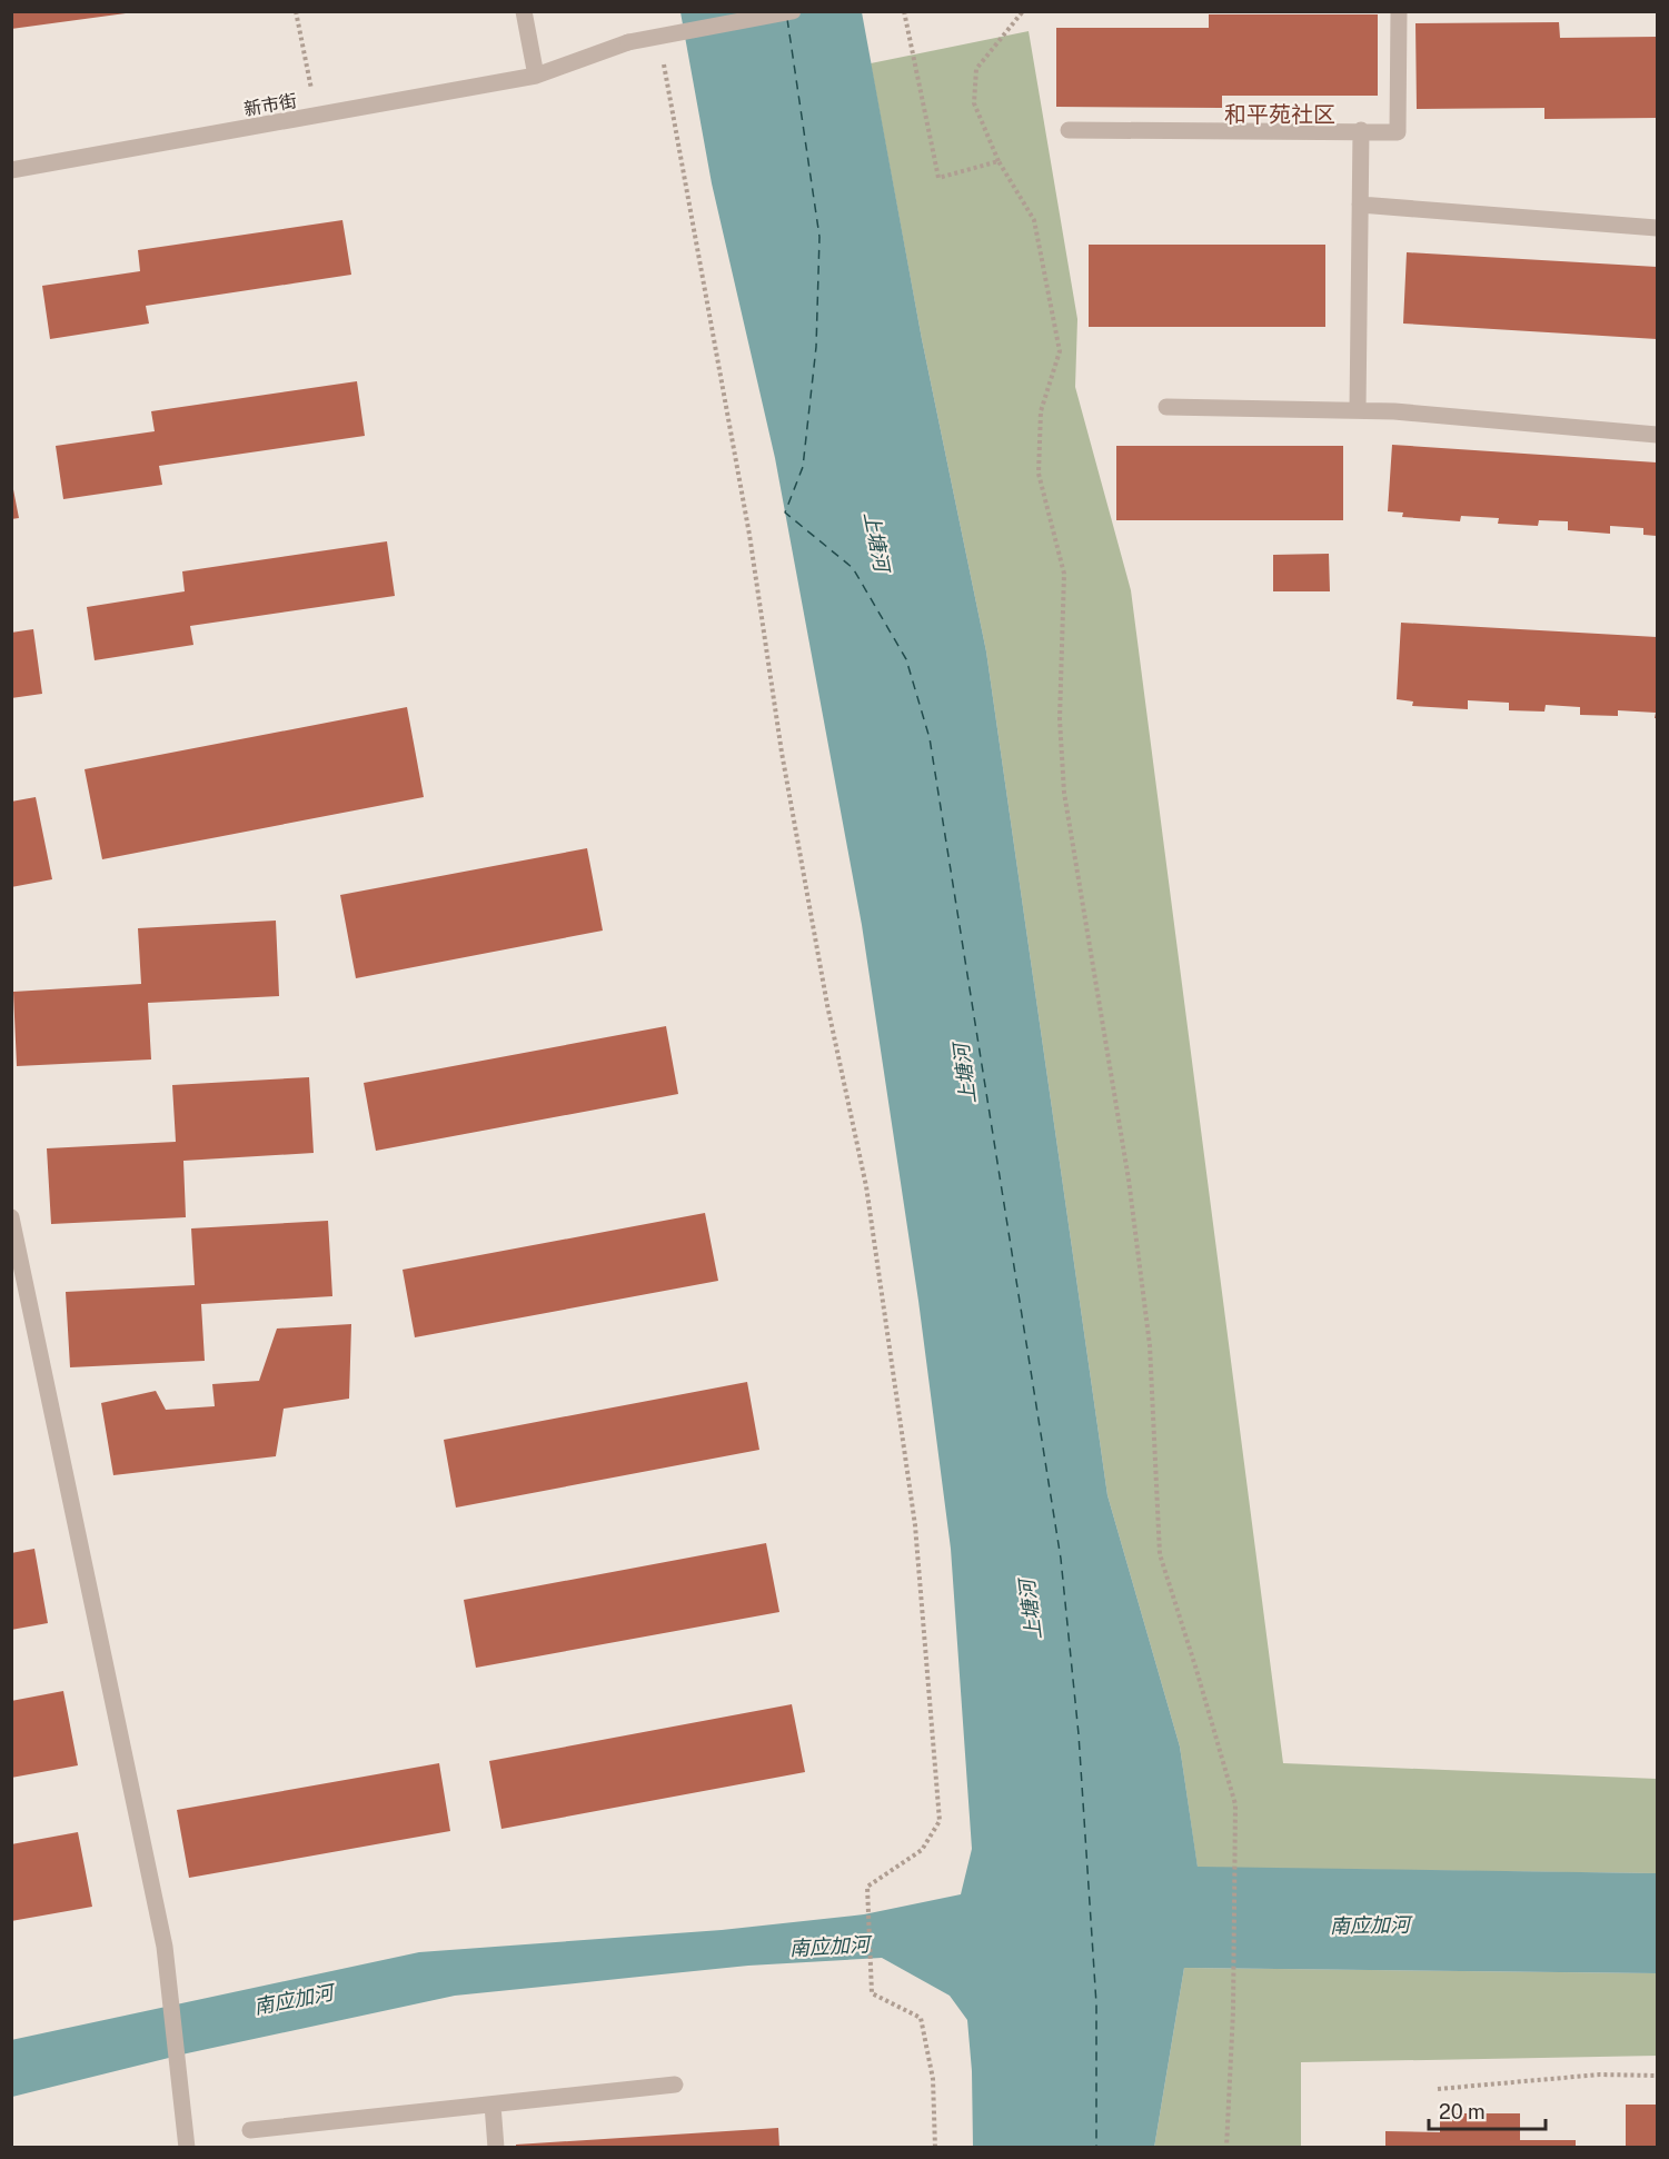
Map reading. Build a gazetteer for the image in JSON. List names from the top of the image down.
{
  "streets": {
    "street": ["新市街"]
  },
  "districts": ["和平苑社区"],
  "water": ["上塘河", "南应加河"],
  "scale_bar": "20 m"
}
